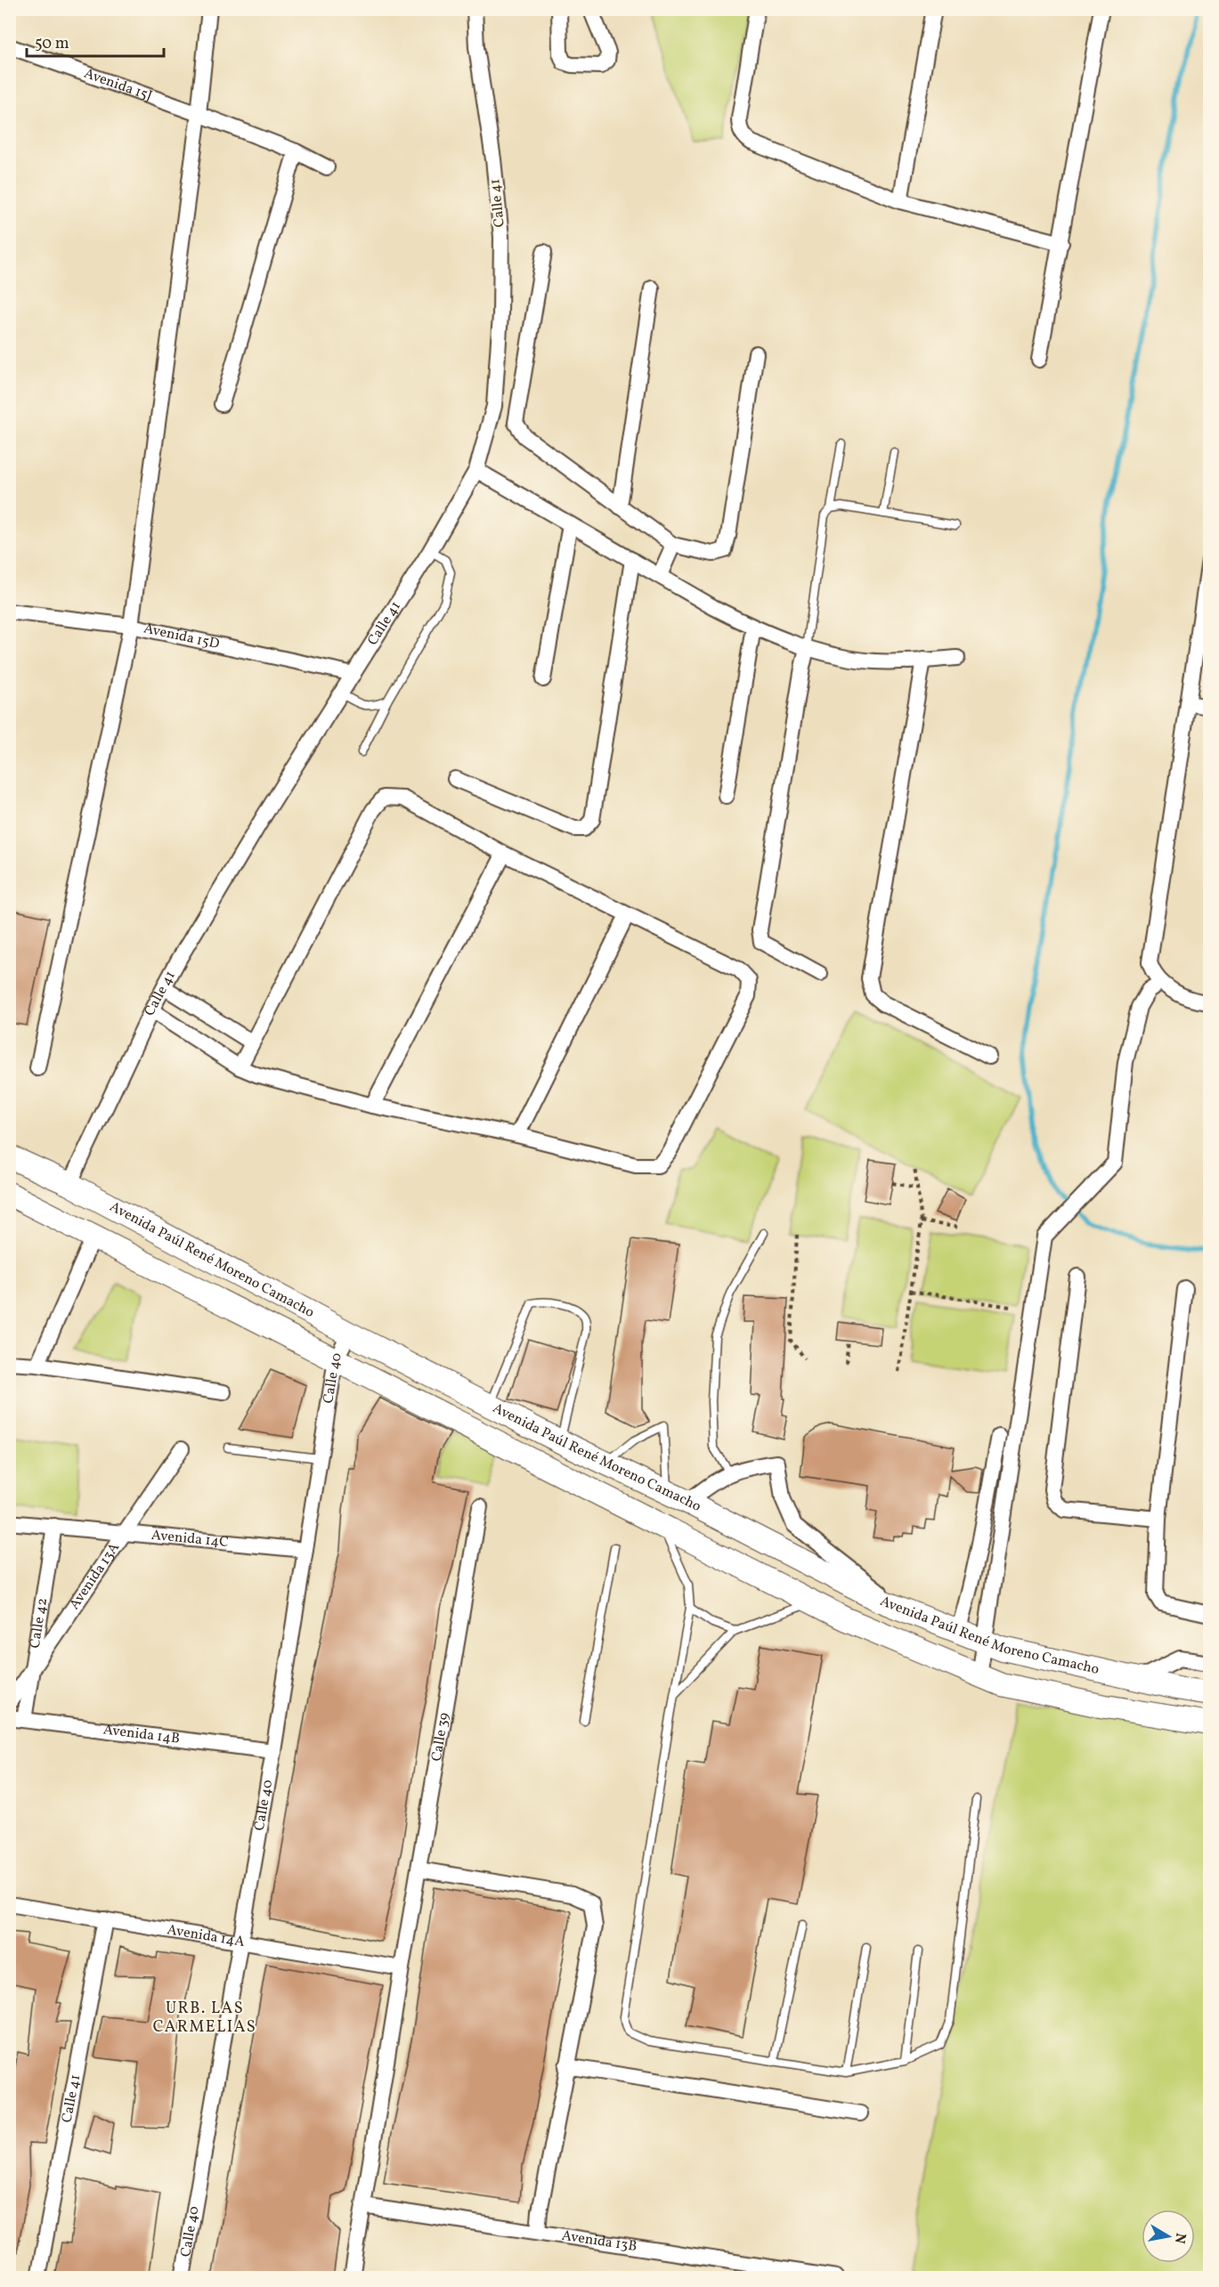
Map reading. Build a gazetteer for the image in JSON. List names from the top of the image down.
{
  "streets": {
    "main road": ["Avenida Paúl René Moreno Camacho"],
    "street": [
      "Avenida 15J",
      "Calle 41",
      "Avenida 15D",
      "Calle 40",
      "Avenida 14C",
      "Avenida 13A",
      "Calle 42",
      "Avenida 14B",
      "Calle 39",
      "Avenida 14A",
      "Avenida 13B"
    ]
  },
  "crossings": [
    ["Calle 41", "Avenida 15D"],
    ["Calle 41", "Avenida Paúl René Moreno Camacho"],
    ["Calle 41", "Avenida 14A"],
    ["Avenida Paúl René Moreno Camacho", "Calle 40"],
    ["Calle 40", "Avenida 14C"],
    ["Calle 40", "Avenida 14B"],
    ["Calle 40", "Avenida 14A"],
    ["Avenida 14C", "Calle 42"],
    ["Calle 42", "Avenida 14B"],
    ["Calle 39", "Avenida 14A"],
    ["Calle 39", "Avenida 13B"]
  ],
  "districts": ["URB. LAS CARMELIAS"],
  "scale_bar": "50 m",
  "north": "right"
}
